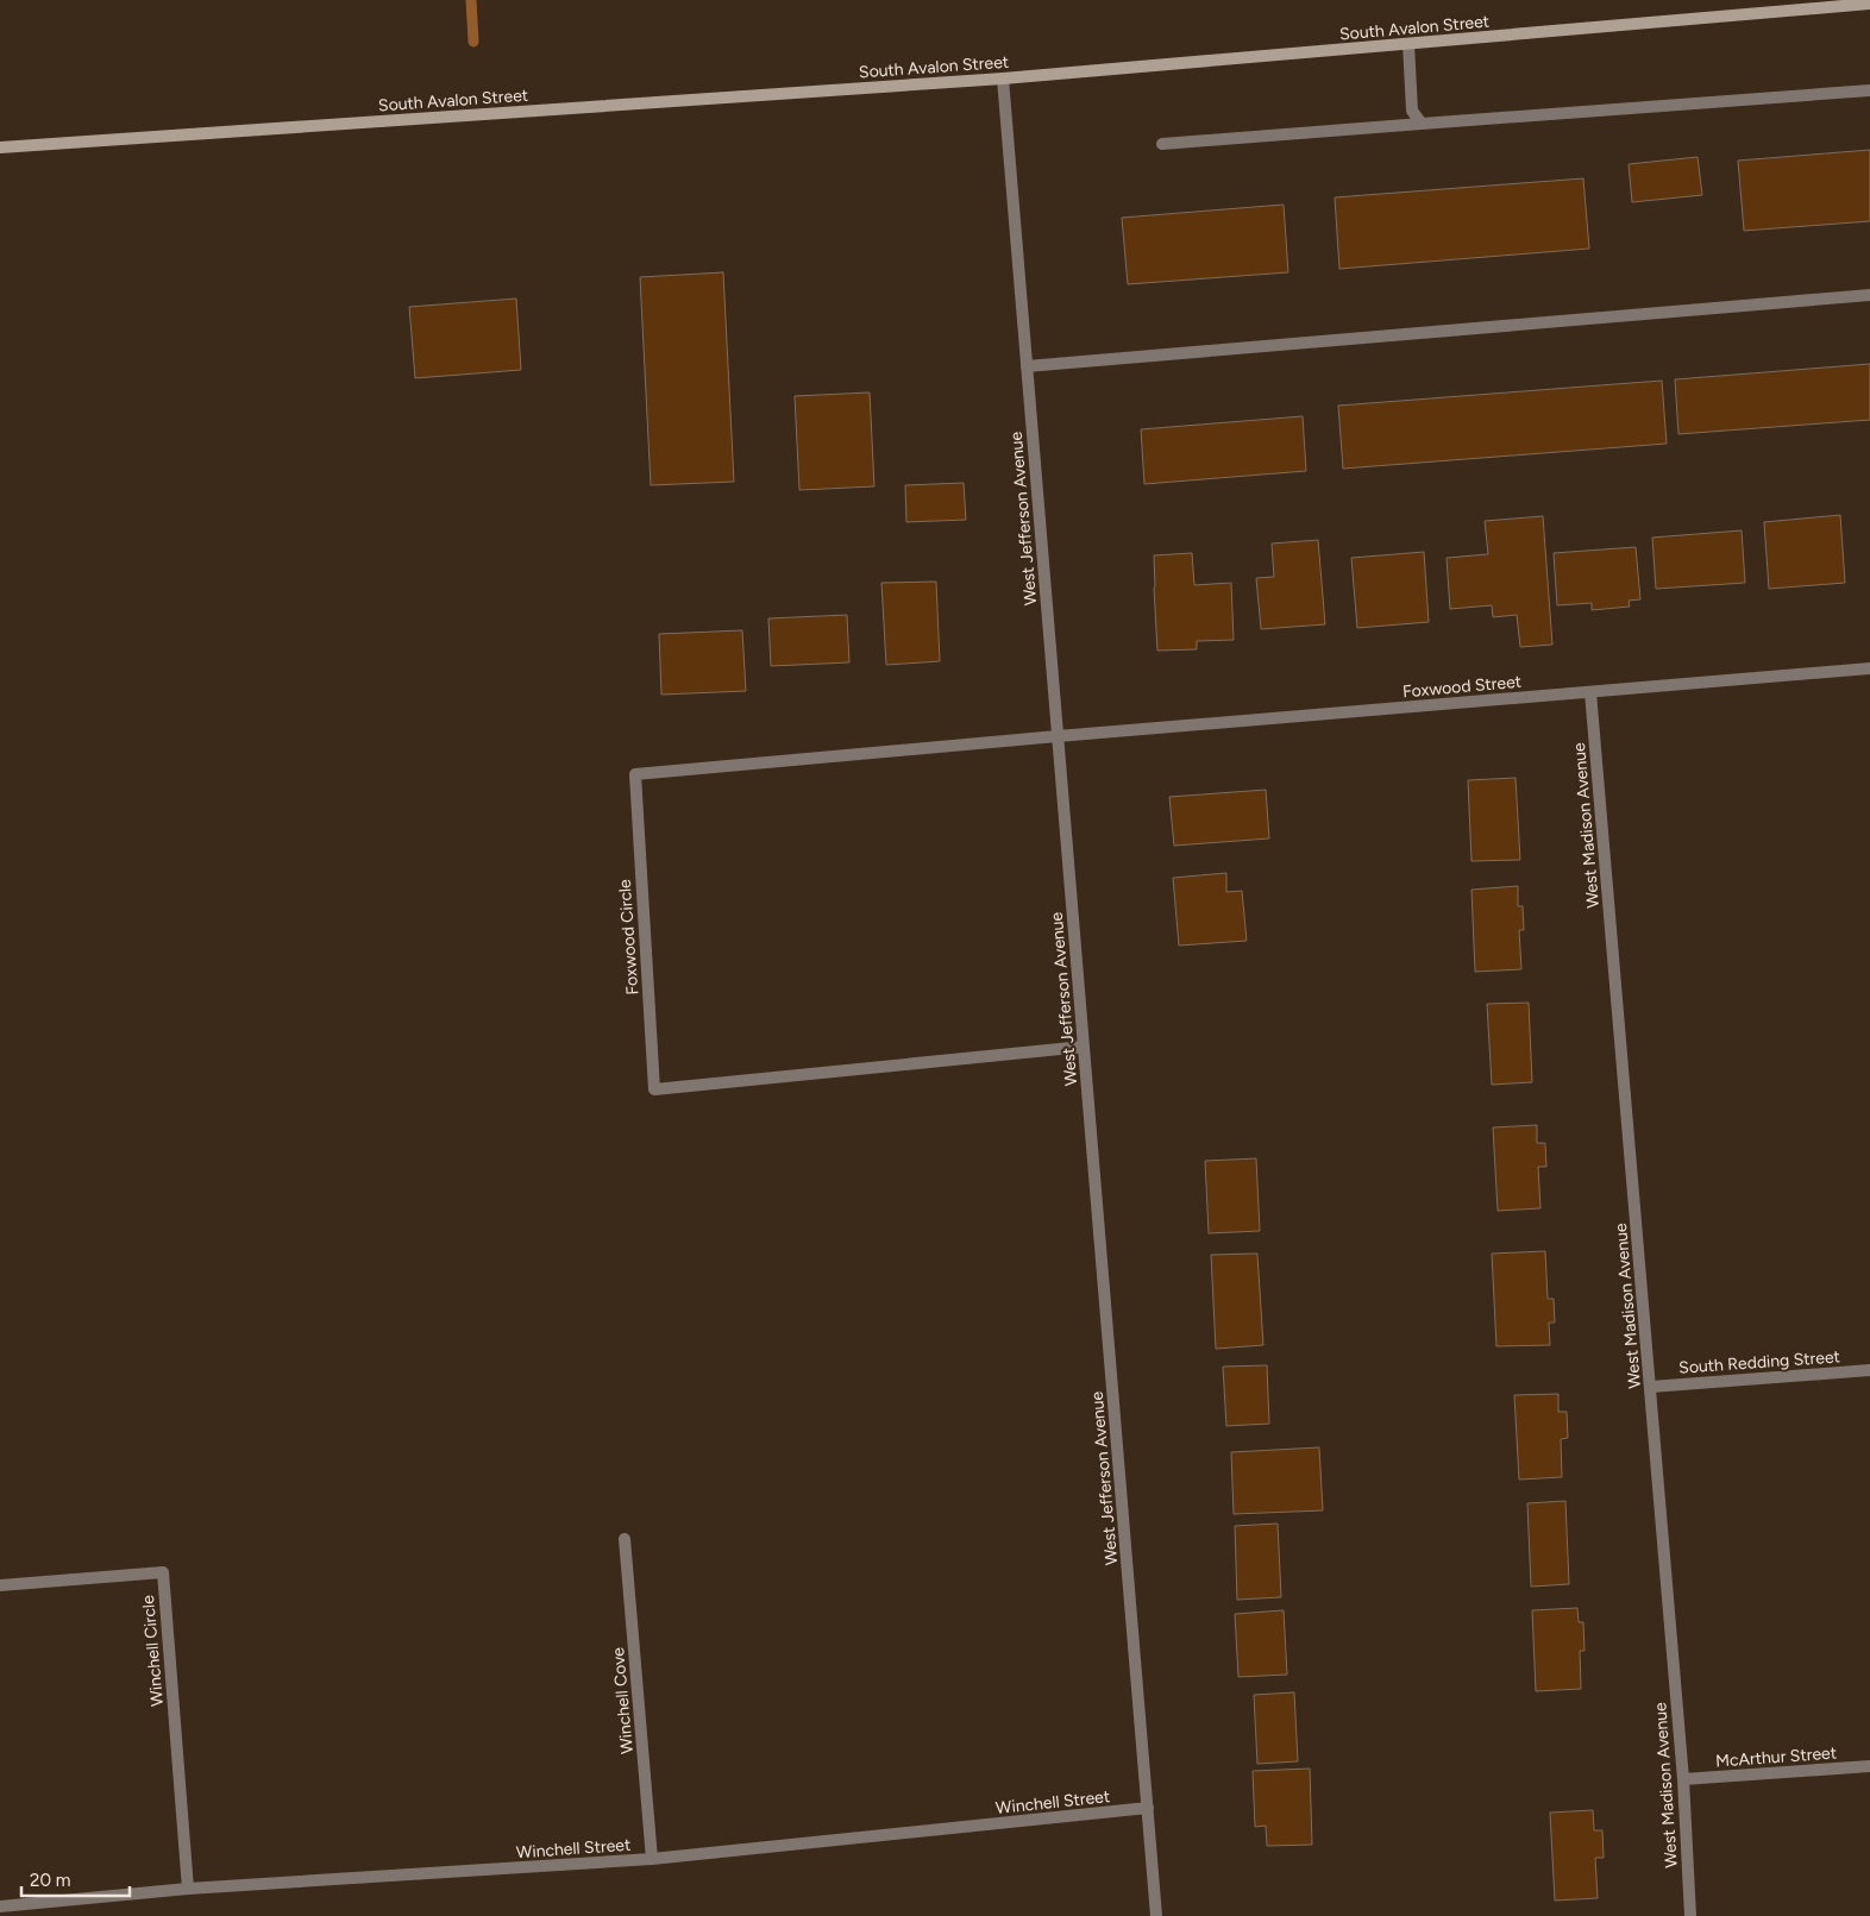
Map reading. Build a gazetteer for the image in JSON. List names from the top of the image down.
{
  "streets": {
    "street": [
      "South Avalon Street",
      "West Jefferson Avenue",
      "Foxwood Street",
      "West Madison Avenue",
      "Foxwood Circle",
      "South Redding Street",
      "Winchell Circle",
      "Winchell Cove",
      "McArthur Street",
      "Winchell Street"
    ]
  },
  "crossings": [
    ["South Avalon Street", "West Jefferson Avenue"],
    ["West Jefferson Avenue", "Foxwood Street"],
    ["West Jefferson Avenue", "Foxwood Circle"],
    ["West Jefferson Avenue", "Winchell Street"],
    ["Foxwood Street", "West Madison Avenue"],
    ["Foxwood Street", "Foxwood Circle"],
    ["West Madison Avenue", "South Redding Street"],
    ["West Madison Avenue", "McArthur Street"],
    ["Winchell Circle", "Winchell Street"],
    ["Winchell Cove", "Winchell Street"]
  ],
  "scale_bar": "20 m"
}
